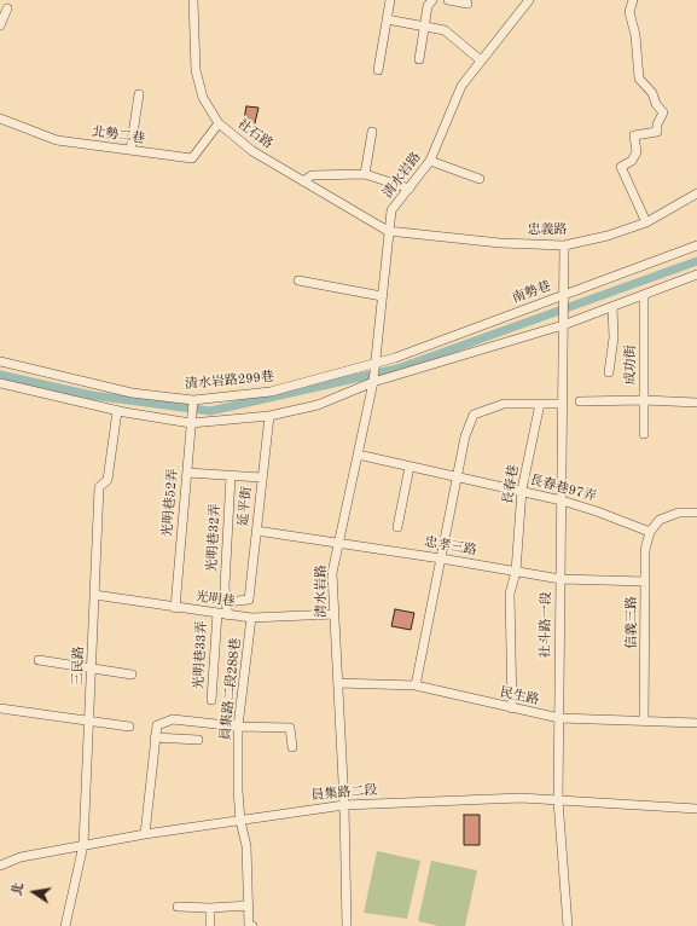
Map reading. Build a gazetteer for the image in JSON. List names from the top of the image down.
{
  "streets": {
    "street": [
      "社石路",
      "北勢二巷",
      "清水岩路",
      "忠義路",
      "南勢巷",
      "成功街",
      "清水岩路299巷",
      "長春巷",
      "長春巷97弄",
      "光明巷52弄",
      "延平街",
      "光明巷32弄",
      "忠孝三路",
      "光明巷",
      "信義三路",
      "社斗路一段",
      "光明巷33弄",
      "三民路",
      "員集路二段288巷",
      "民生路",
      "員集路二段"
    ]
  },
  "crossings": [
    ["社石路", "北勢二巷"],
    ["社石路", "清水岩路"],
    ["社石路", "忠義路"],
    ["清水岩路", "忠義路"],
    ["清水岩路", "南勢巷"],
    ["清水岩路", "清水岩路299巷"],
    ["清水岩路", "長春巷97弄"],
    ["清水岩路", "忠孝三路"],
    ["清水岩路", "光明巷"],
    ["清水岩路", "民生路"],
    ["清水岩路", "員集路二段"],
    ["南勢巷", "清水岩路299巷"],
    ["南勢巷", "社斗路一段"],
    ["清水岩路299巷", "光明巷52弄"],
    ["長春巷", "長春巷97弄"],
    ["長春巷", "忠孝三路"],
    ["長春巷", "民生路"],
    ["長春巷97弄", "社斗路一段"],
    ["光明巷52弄", "光明巷"],
    ["延平街", "光明巷32弄"],
    ["延平街", "忠孝三路"],
    ["光明巷32弄", "光明巷"],
    ["忠孝三路", "信義三路"],
    ["忠孝三路", "社斗路一段"],
    ["光明巷", "光明巷33弄"],
    ["光明巷", "三民路"],
    ["光明巷", "員集路二段288巷"],
    ["信義三路", "社斗路一段"],
    ["信義三路", "民生路"],
    ["社斗路一段", "民生路"],
    ["社斗路一段", "員集路二段"],
    ["三民路", "員集路二段"],
    ["員集路二段288巷", "員集路二段"]
  ],
  "north": "left"
}
